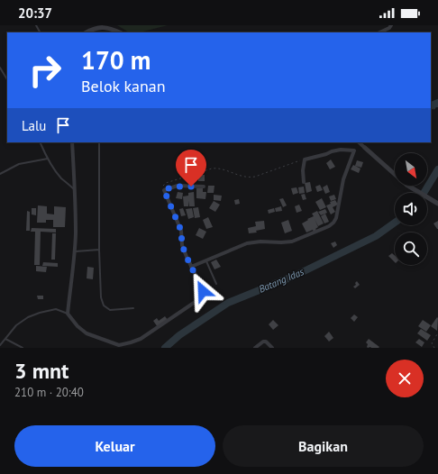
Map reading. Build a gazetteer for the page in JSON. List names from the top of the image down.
{
  "water": ["Batang Idas"],
  "north": "bottom right",
  "page": {
    "status": "20:37",
    "turn": ["170 m", "Belok kanan"],
    "then": "Lalu",
    "heading": ["3 mnt", "210 m · 20:40"],
    "buttons": ["Keluar", "Bagikan"]
  }
}
